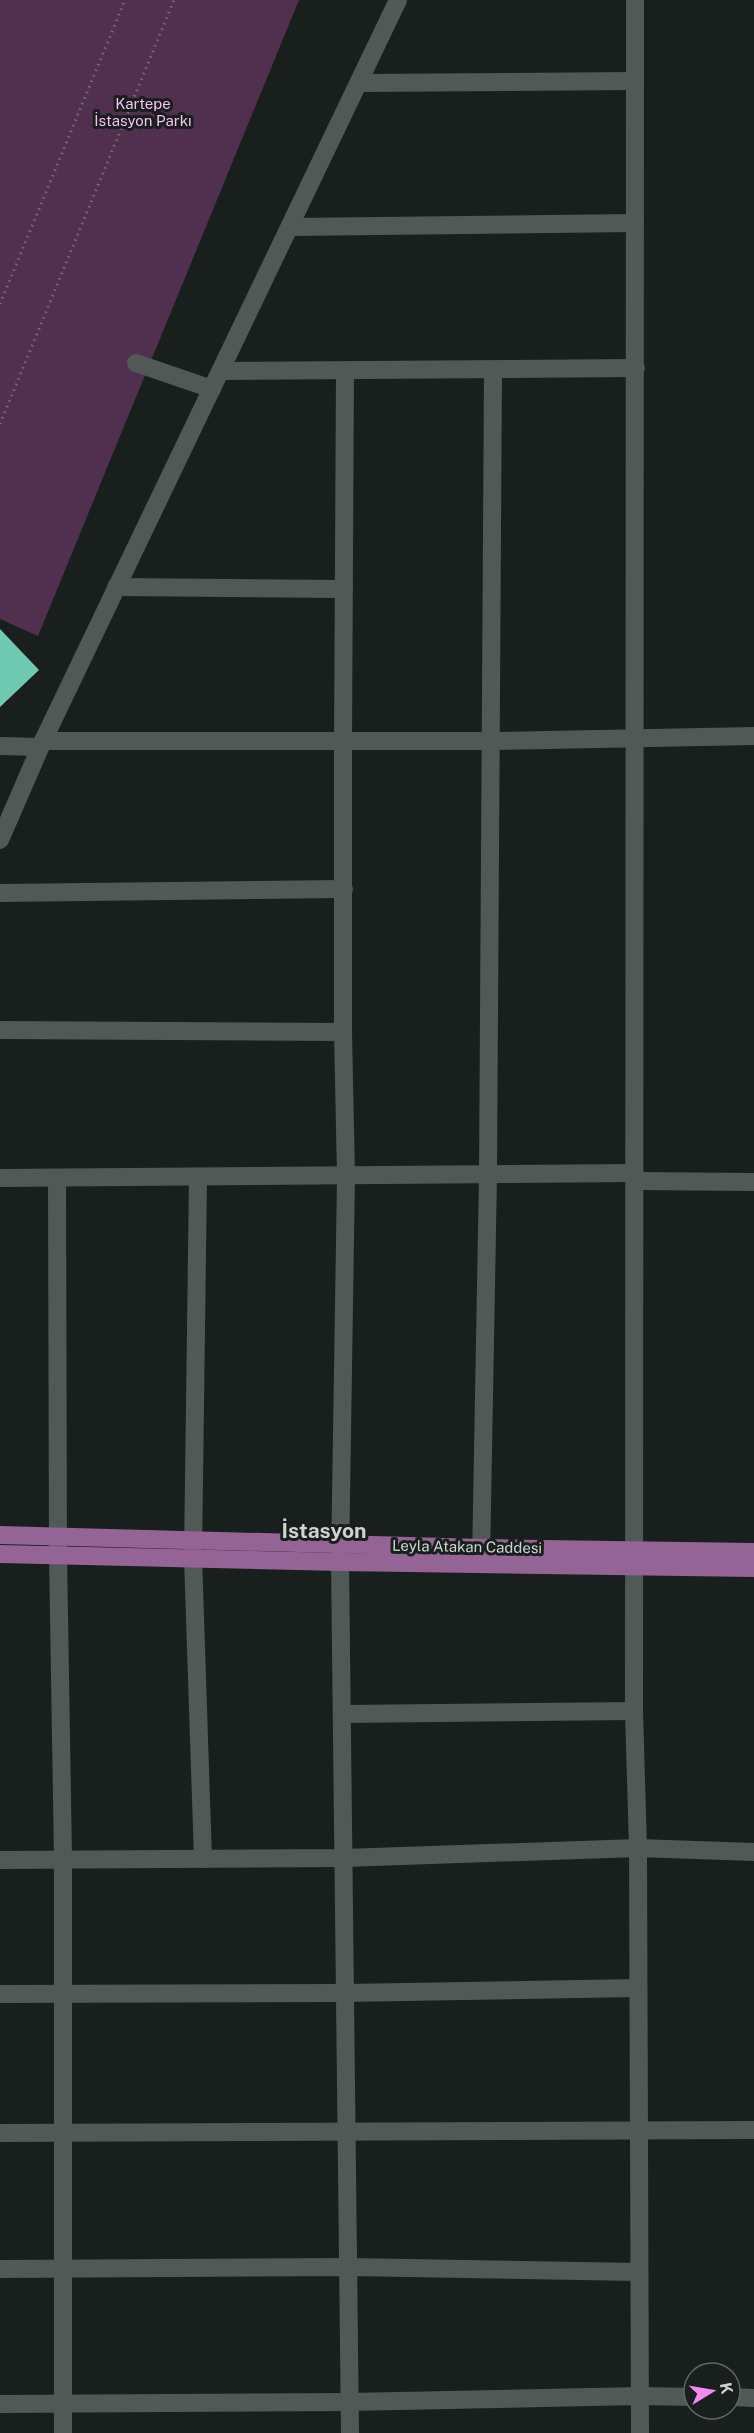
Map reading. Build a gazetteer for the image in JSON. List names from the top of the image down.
{
  "streets": {
    "main road": ["Leyla Atakan Caddesi"]
  },
  "districts": ["İstasyon"],
  "parks": ["Kartepe İstasyon Parkı"],
  "north": "right"
}
